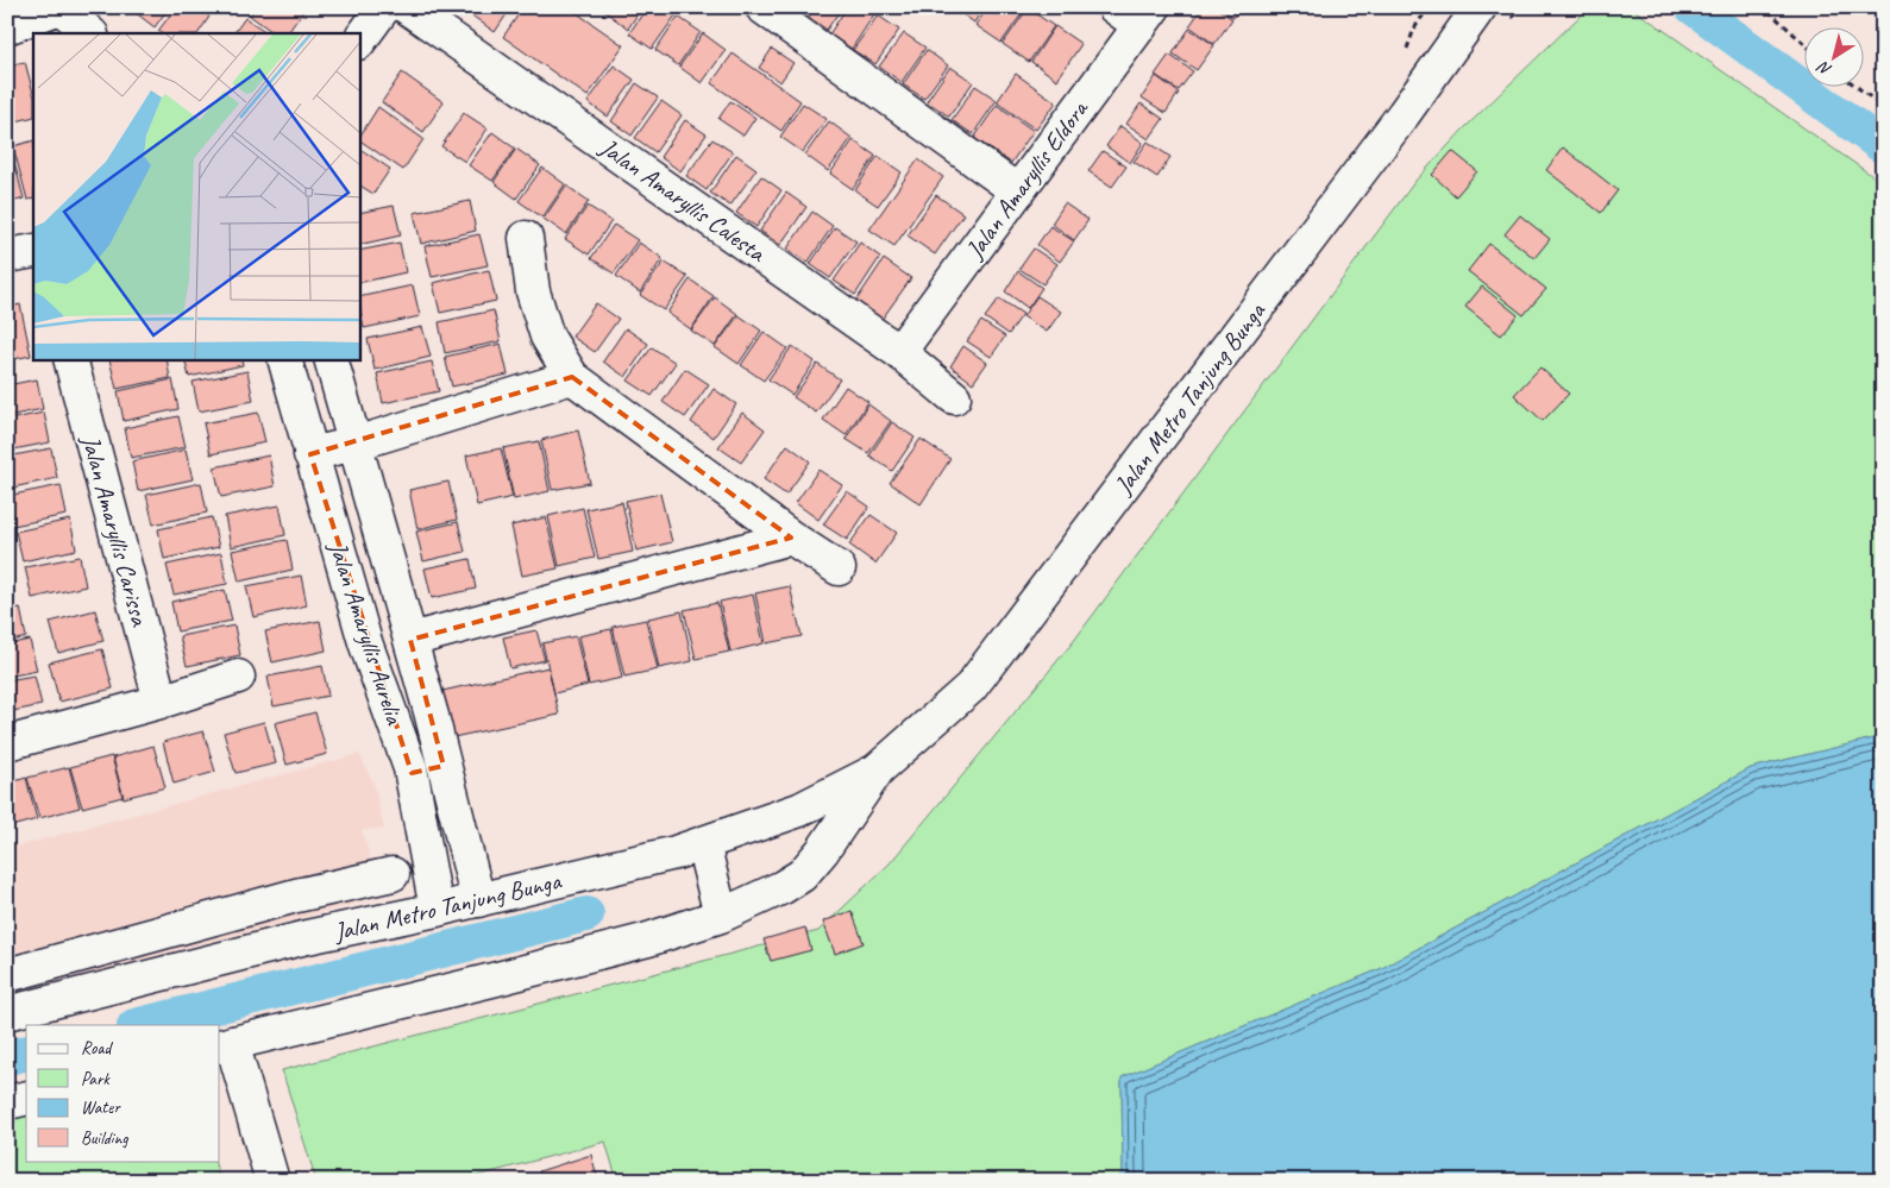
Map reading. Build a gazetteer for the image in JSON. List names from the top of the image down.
{
  "streets": {
    "street": [
      "Jalan Amaryllis Eldora",
      "Jalan Amaryllis Calesta",
      "Jalan Metro Tanjung Bunga",
      "Jalan Amaryllis Carissa",
      "Jalan Amaryllis Aurelia"
    ]
  },
  "crossings": [
    ["Jalan Amaryllis Eldora", "Jalan Amaryllis Calesta"],
    ["Jalan Metro Tanjung Bunga", "Jalan Amaryllis Aurelia"]
  ],
  "legend": [
    "Road",
    "Park",
    "Water",
    "Building"
  ],
  "north": "bottom left"
}
